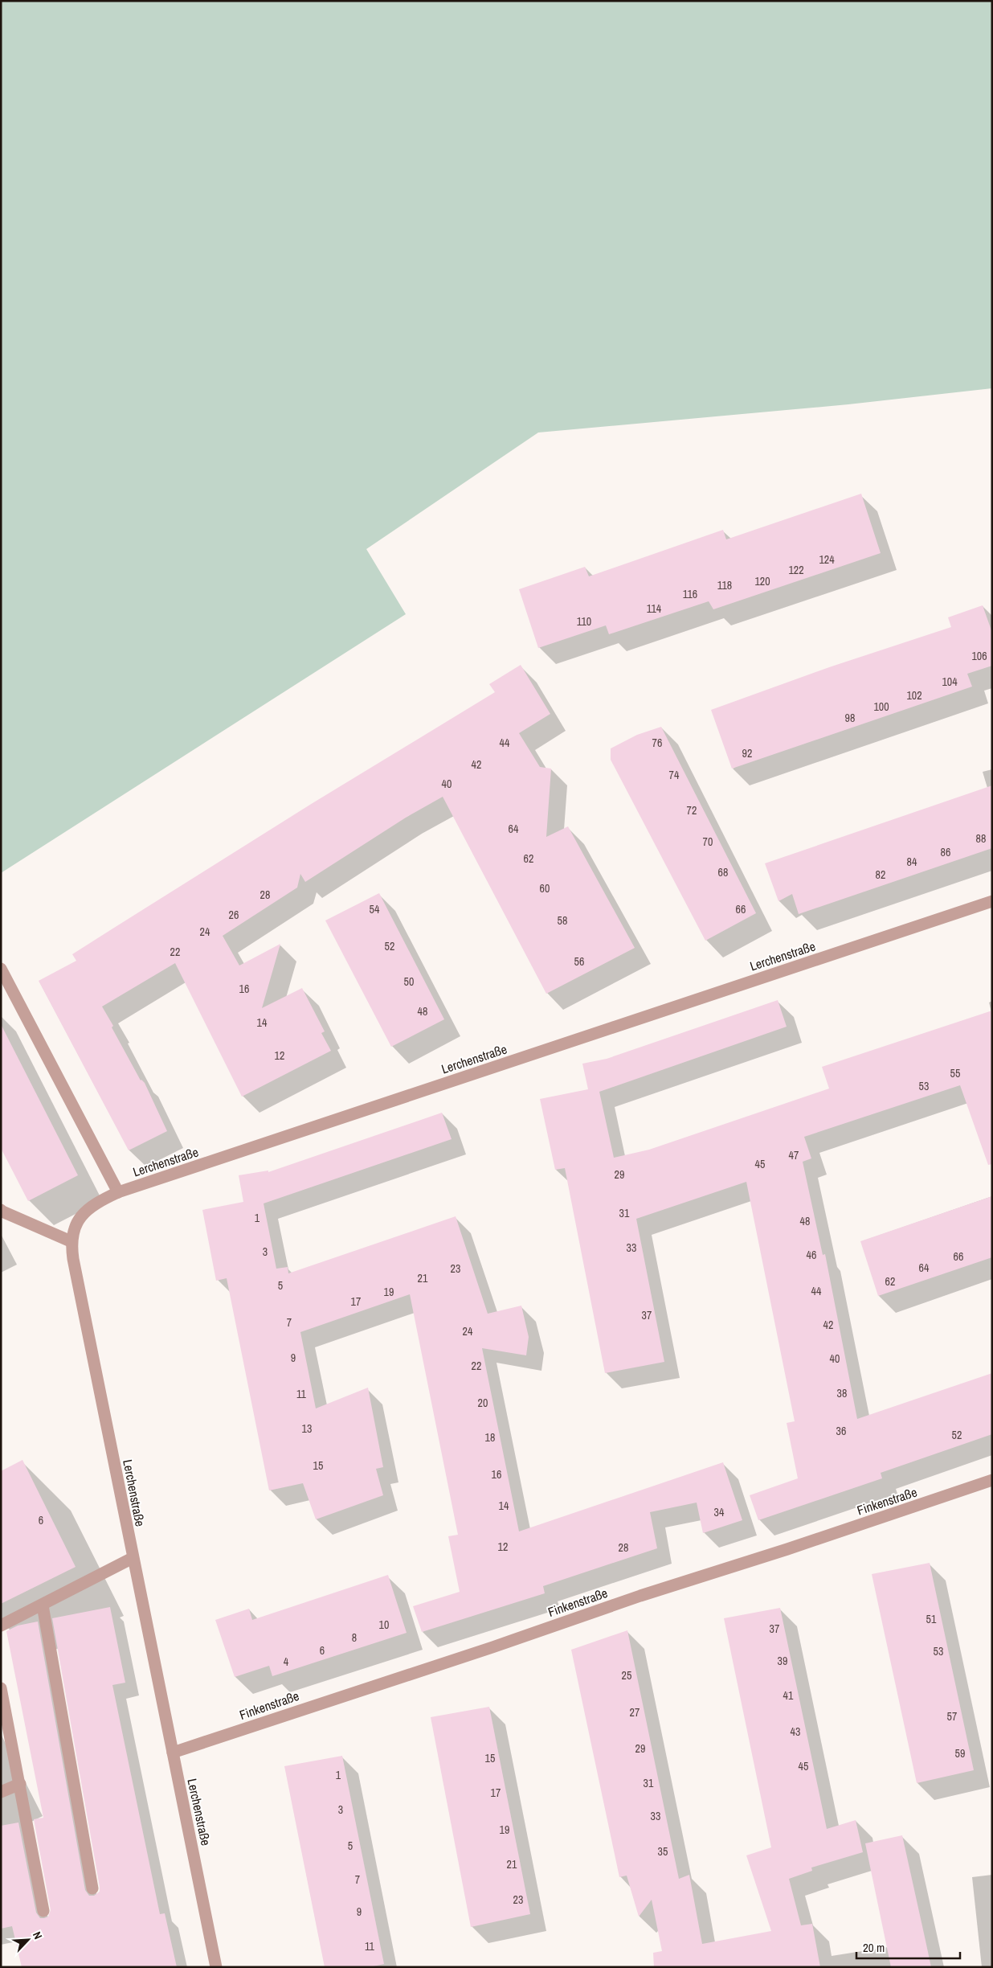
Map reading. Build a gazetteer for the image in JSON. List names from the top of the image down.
{
  "streets": {
    "street": ["Lerchenstraße", "Finkenstraße"]
  },
  "crossings": [
    ["Lerchenstraße", "Finkenstraße"]
  ],
  "house_numbers": [
    "124",
    "122",
    "120",
    "118",
    "116",
    "114",
    "110",
    "106",
    "104",
    "102",
    "100",
    "98",
    "44",
    "76",
    "92",
    "42",
    "74",
    "40",
    "72",
    "64",
    "88",
    "70",
    "86",
    "62",
    "84",
    "68",
    "82",
    "60",
    "28",
    "54",
    "66",
    "26",
    "58",
    "24",
    "52",
    "22",
    "56",
    "50",
    "16",
    "48",
    "14",
    "12",
    "55",
    "53",
    "47",
    "45",
    "29",
    "31",
    "1",
    "48",
    "33",
    "3",
    "46",
    "66",
    "64",
    "23",
    "21",
    "62",
    "5",
    "44",
    "19",
    "17",
    "37",
    "7",
    "42",
    "24",
    "9",
    "40",
    "22",
    "38",
    "11",
    "20",
    "13",
    "36",
    "52",
    "18",
    "15",
    "16",
    "14",
    "34",
    "6",
    "12",
    "28",
    "51",
    "10",
    "37",
    "8",
    "6",
    "53",
    "39",
    "4",
    "25",
    "41",
    "27",
    "57",
    "43",
    "29",
    "59",
    "15",
    "45",
    "1",
    "31",
    "17",
    "3",
    "33",
    "19",
    "5",
    "35",
    "21",
    "7",
    "23",
    "9",
    "11"
  ],
  "scale_bar": "20 m",
  "north": "top right"
}
